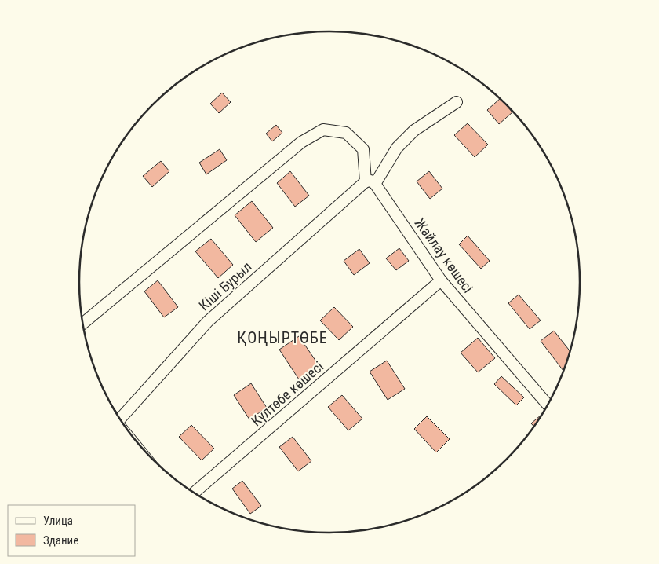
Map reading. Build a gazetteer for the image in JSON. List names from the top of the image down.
{
  "streets": {
    "street": ["Жайлау көшесі", "Кіші Бурыл", "Күлтөбе көшесі"]
  },
  "crossings": [
    ["Жайлау көшесі", "Кіші Бурыл"],
    ["Жайлау көшесі", "Күлтөбе көшесі"]
  ],
  "districts": ["ҚОҢЫРТӨБЕ"],
  "legend": ["Улица", "Здание"]
}
